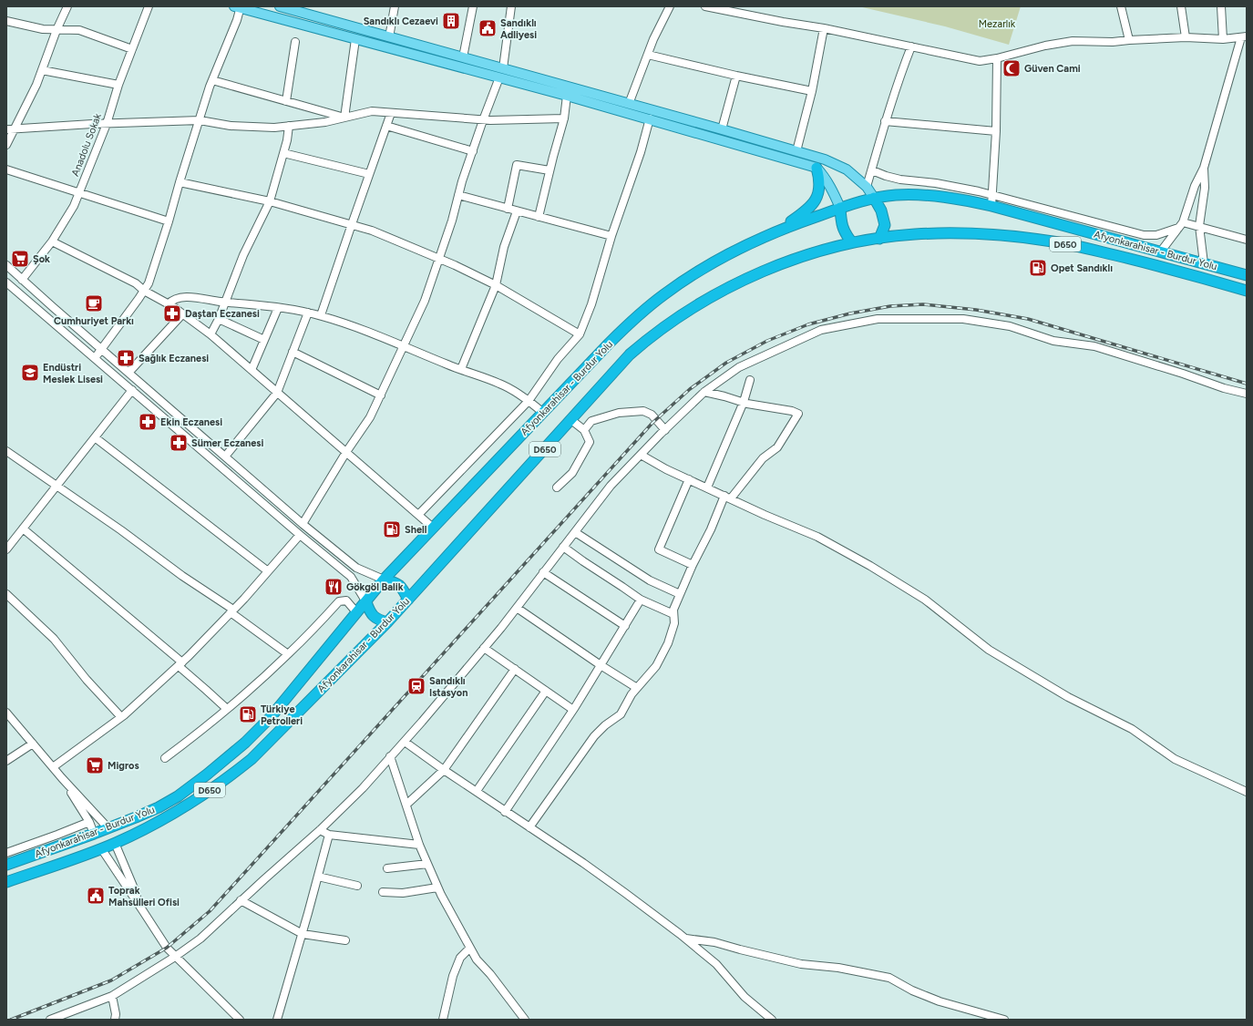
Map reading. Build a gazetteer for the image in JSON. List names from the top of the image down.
{
  "streets": {
    "highway": ["D650", "Afyonkarahisar - Burdur Yolu"],
    "street": ["Anadolu Sokak"]
  },
  "parks": ["Mezarlık"],
  "places": {
    "building": ["Sandıklı Cezaevi"],
    "public building": ["Sandıklı Adliyesi", "Toprak Mahsülleri Ofisi"],
    "mosque": ["Güven Cami"],
    "supermarket": ["Şok", "Migros"],
    "fuel station": ["Opet Sandıklı", "Shell", "Türkiye Petrolleri"],
    "cafe": ["Cumhuriyet Parkı"],
    "pharmacy": [
      "Daştan Eczanesi",
      "Sağlık Eczanesi",
      "Ekin Eczanesi",
      "Sümer Eczanesi"
    ],
    "school or university": ["Endüstri Meslek Lisesi"],
    "restaurant": ["Gökgöl Balik"],
    "station": ["Sandıklı Istasyon"]
  }
}
